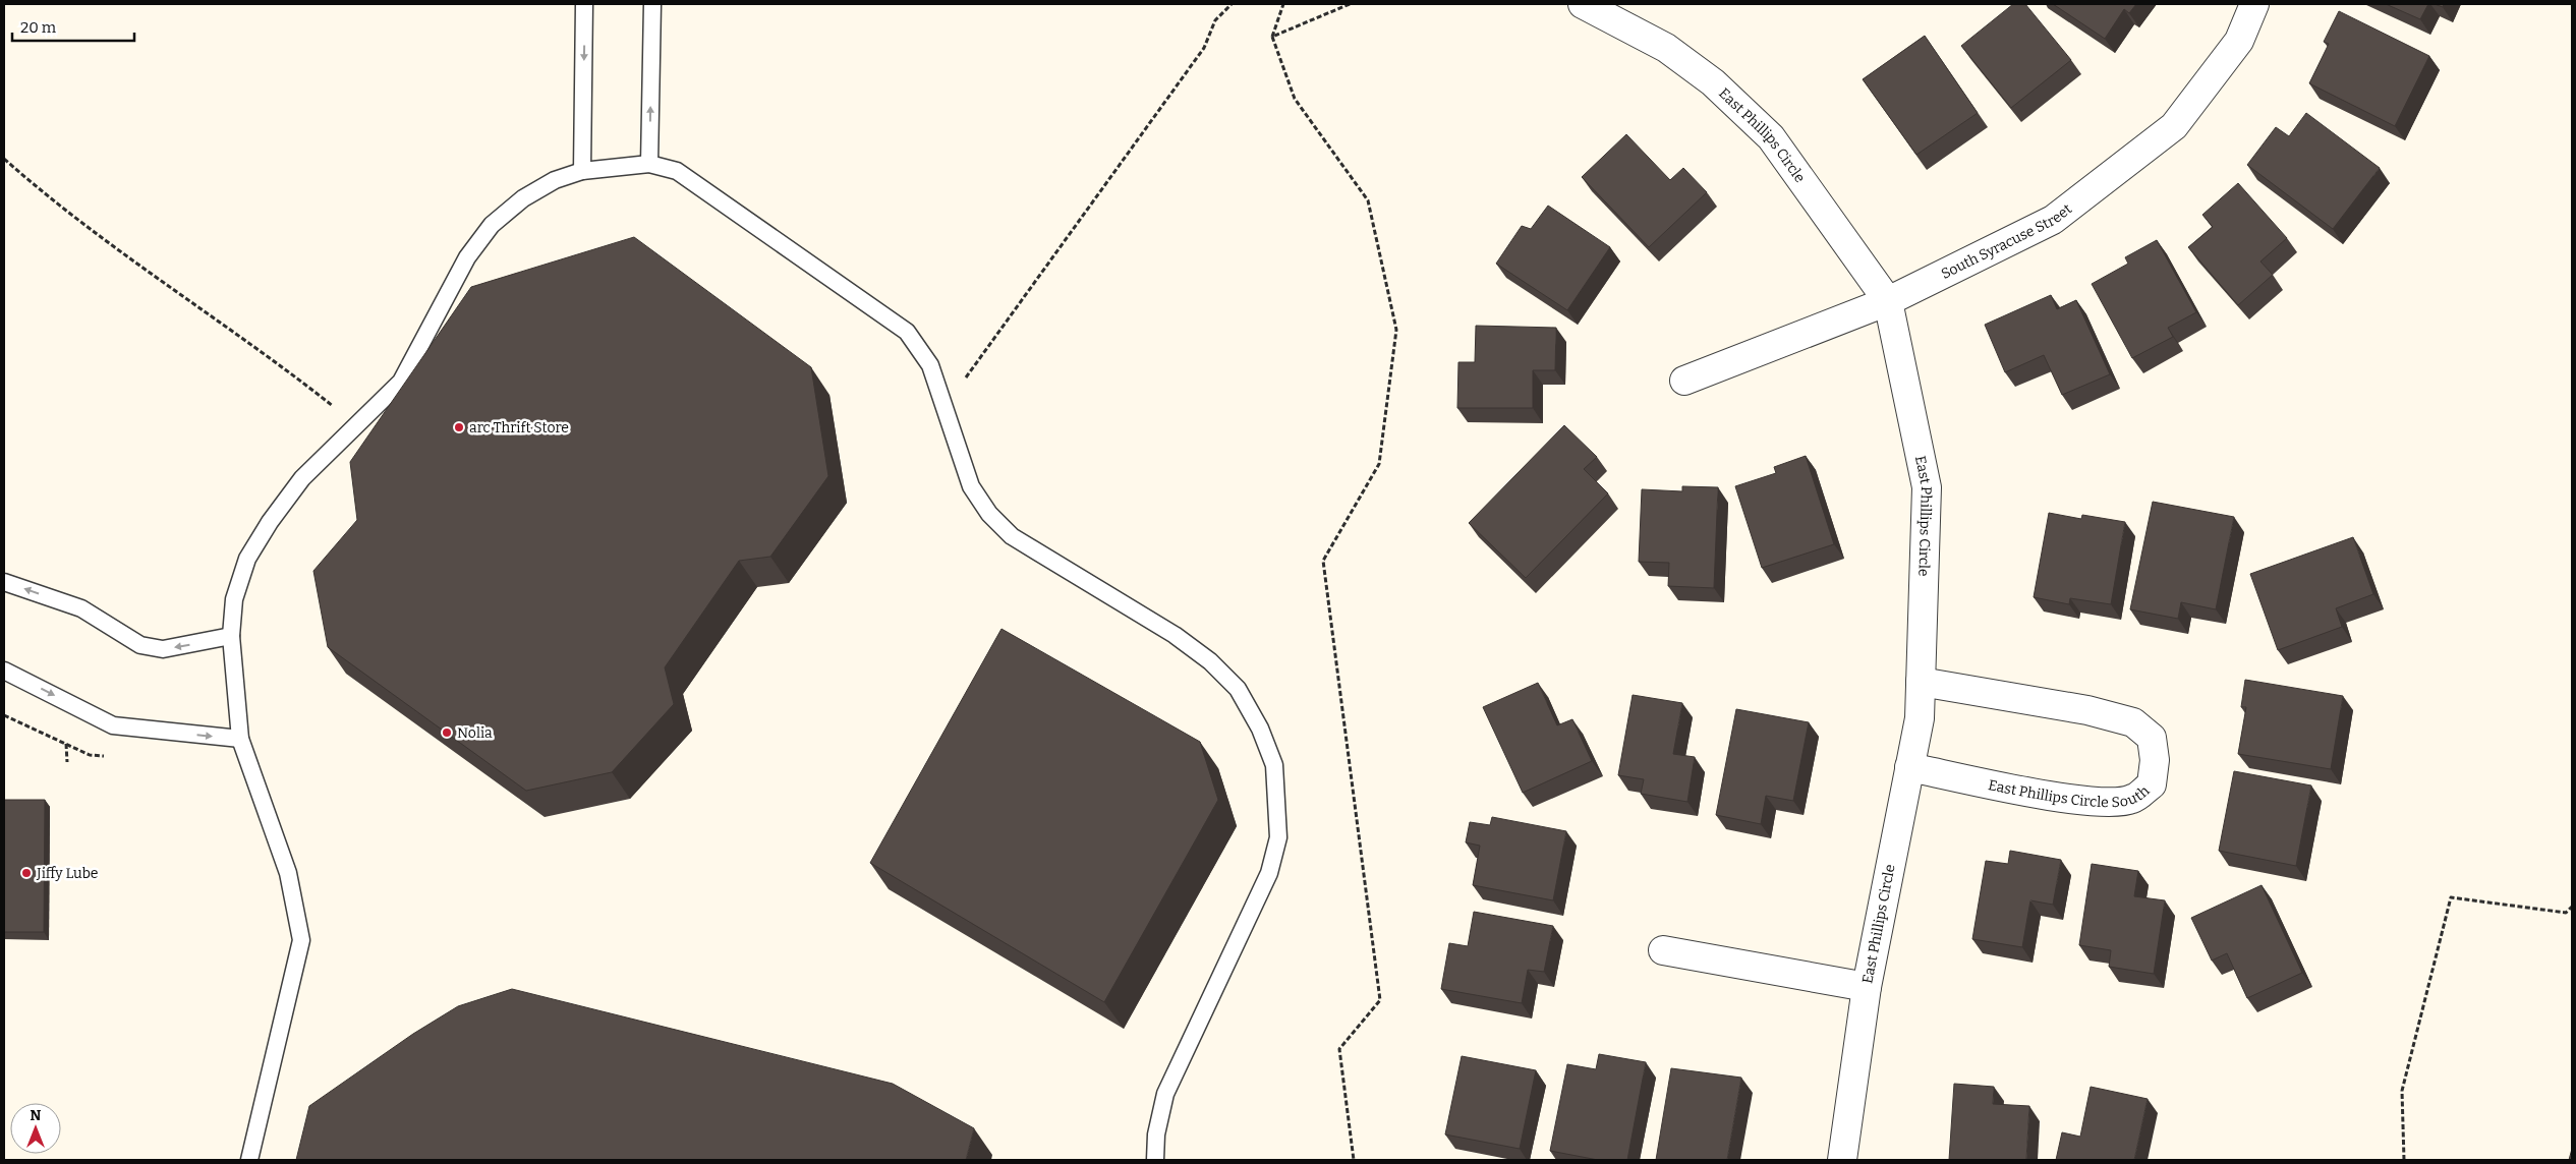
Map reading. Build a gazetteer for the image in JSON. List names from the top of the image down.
{
  "streets": {
    "street": ["East Phillips Circle", "South Syracuse Street", "East Phillips Circle South"]
  },
  "crossings": [
    ["East Phillips Circle", "South Syracuse Street"],
    ["East Phillips Circle", "East Phillips Circle South"]
  ],
  "places": ["arc Thrift Store", "Nolia", "Jiffy Lube"],
  "scale_bar": "20 m",
  "north": "top"
}
